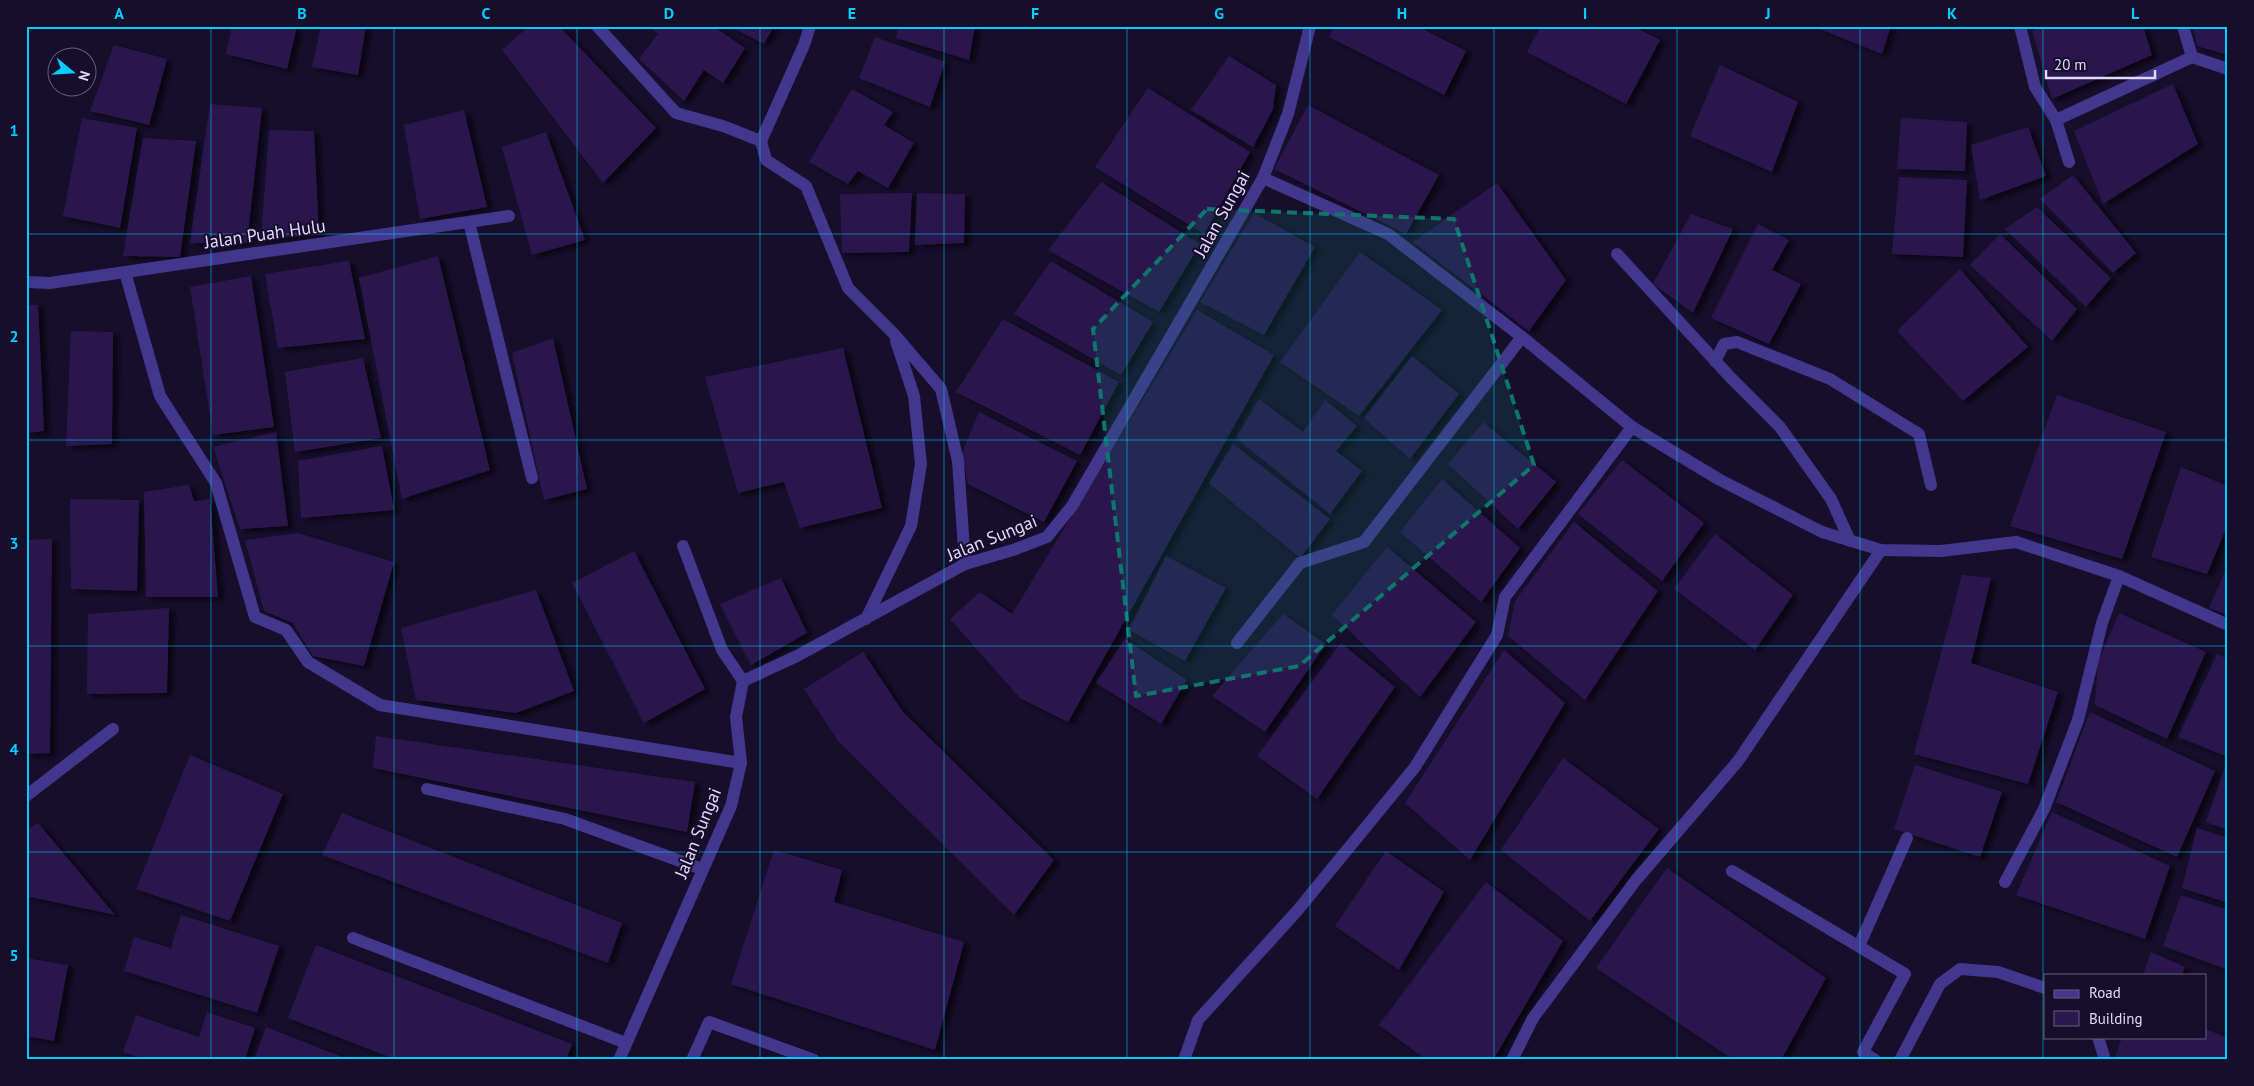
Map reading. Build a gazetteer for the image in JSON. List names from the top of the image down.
{
  "streets": {
    "street": ["Jalan Sungai", "Jalan Puah Hulu"]
  },
  "legend": ["Road", "Building"],
  "scale_bar": "20 m",
  "north": "right",
  "grid": {
    "columns": [
      "A",
      "B",
      "C",
      "D",
      "E",
      "F",
      "G",
      "H",
      "I",
      "J",
      "K",
      "L"
    ],
    "rows": [
      "1",
      "2",
      "3",
      "4",
      "5"
    ]
  }
}
